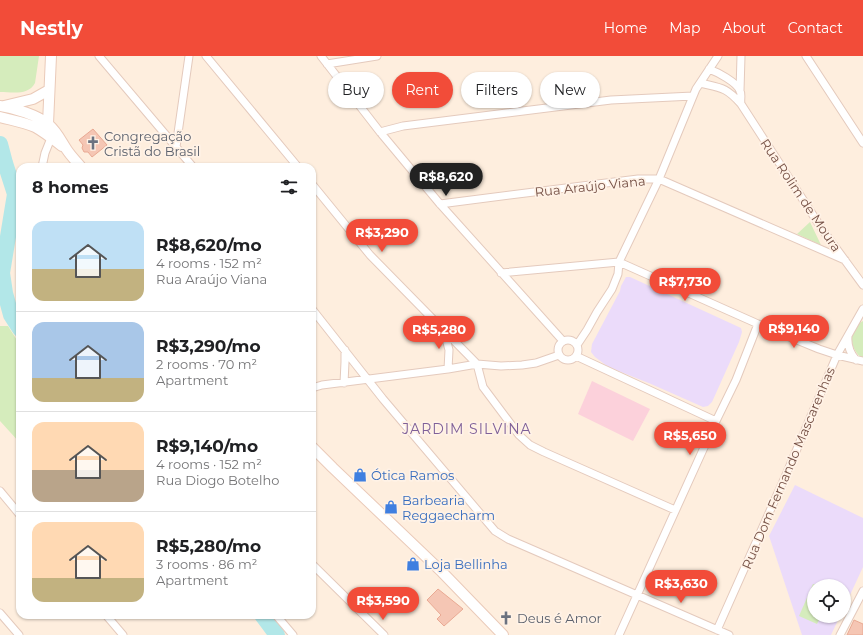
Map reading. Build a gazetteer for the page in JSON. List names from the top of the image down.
{
  "streets": {
    "street": ["Rua Araújo Viana", "Rua Rolim de Moura", "Rua Dom Fernando Mascarenhas"]
  },
  "crossings": [
    ["Rua Araújo Viana", "Rua Rolim de Moura"]
  ],
  "districts": ["JARDIM SILVINA"],
  "places": {
    "church": ["Congregação Cristã do Brasil", "Deus é Amor"],
    "shop": ["Ótica Ramos", "Barbearia Reggaecharm", "Loja Bellinha"]
  },
  "page": {
    "header": "Nestly",
    "nav": [
      "Home",
      "Map",
      "About",
      "Contact"
    ],
    "chip": [
      "Buy",
      "Rent",
      "Filters",
      "New"
    ],
    "price": [
      "R$8,620",
      "R$3,290",
      "R$7,730",
      "R$9,140",
      "R$5,280",
      "R$5,650",
      "R$3,630",
      "R$3,590"
    ],
    "heading": "8 homes",
    "list": [
      {
        "name": "R$8,620/mo",
        "note": "4 rooms · 152 m² · Rua Araújo Viana"
      },
      {
        "name": "R$3,290/mo",
        "note": "2 rooms · 70 m² · Apartment"
      },
      {
        "name": "R$9,140/mo",
        "note": "4 rooms · 152 m² · Rua Diogo Botelho"
      },
      {
        "name": "R$5,280/mo",
        "note": "3 rooms · 86 m² · Apartment"
      }
    ]
  }
}
